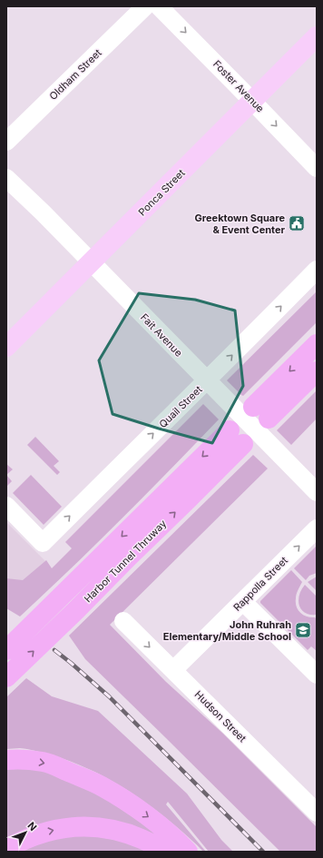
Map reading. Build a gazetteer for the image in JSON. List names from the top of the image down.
{
  "streets": {
    "highway": ["Harbor Tunnel Thruway"],
    "main road": ["Ponca Street"],
    "street": [
      "Oldham Street",
      "Foster Avenue",
      "Fait Avenue",
      "Quail Street",
      "Rappolla Street",
      "Hudson Street"
    ]
  },
  "crossings": [
    ["Foster Avenue", "Ponca Street"],
    ["Ponca Street", "Fait Avenue"],
    ["Fait Avenue", "Quail Street"],
    ["Rappolla Street", "Hudson Street"]
  ],
  "one_way": ["Foster Avenue", "Quail Street", "Rappolla Street"],
  "places": {
    "public building": ["Greektown Square & Event Center"],
    "school or university": ["John Ruhrah Elementary/Middle School"]
  },
  "north": "top right"
}
